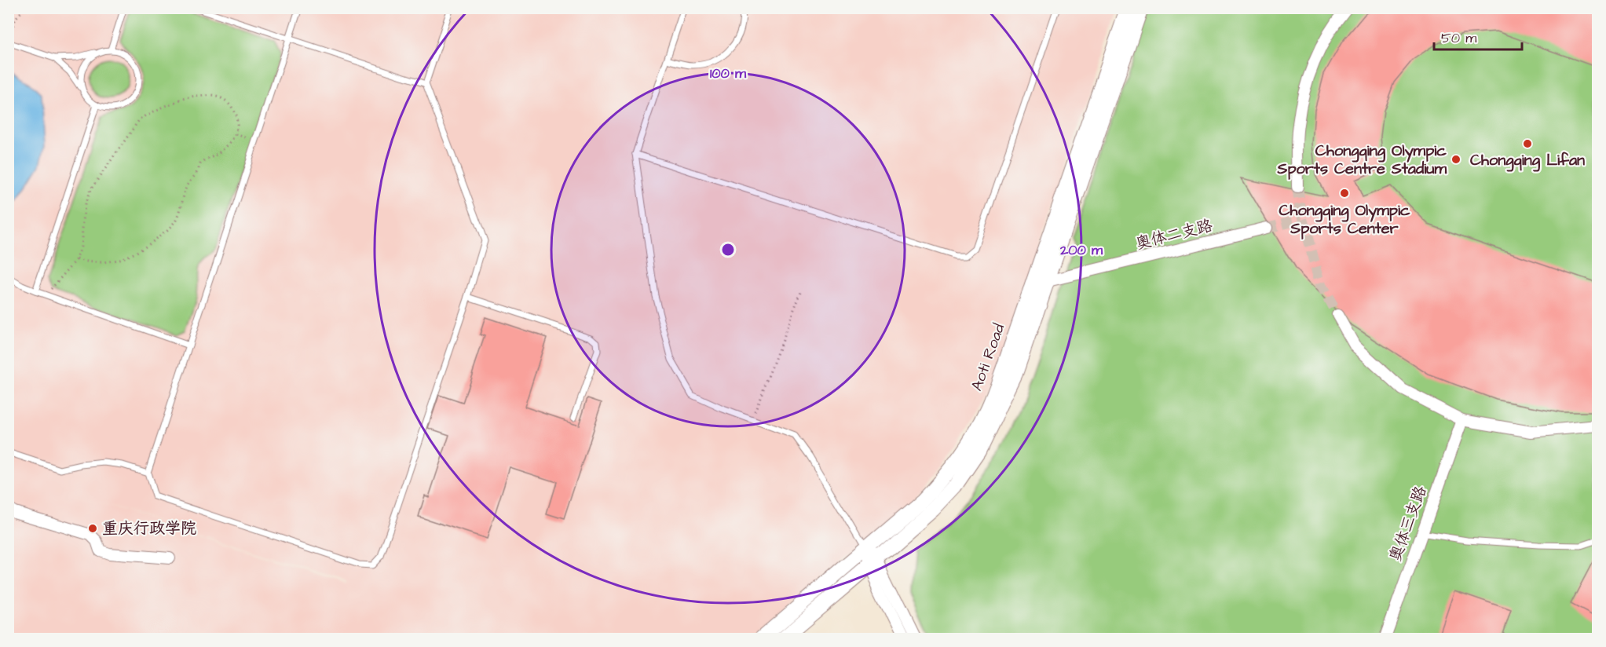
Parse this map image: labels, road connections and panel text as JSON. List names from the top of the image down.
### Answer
{
  "streets": {
    "main road": ["Aoti Road"],
    "street": ["奥体二支路", "奥体三支路"]
  },
  "crossings": [
    ["奥体二支路", "Aoti Road"]
  ],
  "places": [
    "Chongqing Lifan",
    "Chongqing Olympic Sports Centre Stadium",
    "Chongqing Olympic Sports Center",
    "重庆行政学院"
  ],
  "scale_bar": "50 m",
  "rings": ["100 m", "200 m"]
}
